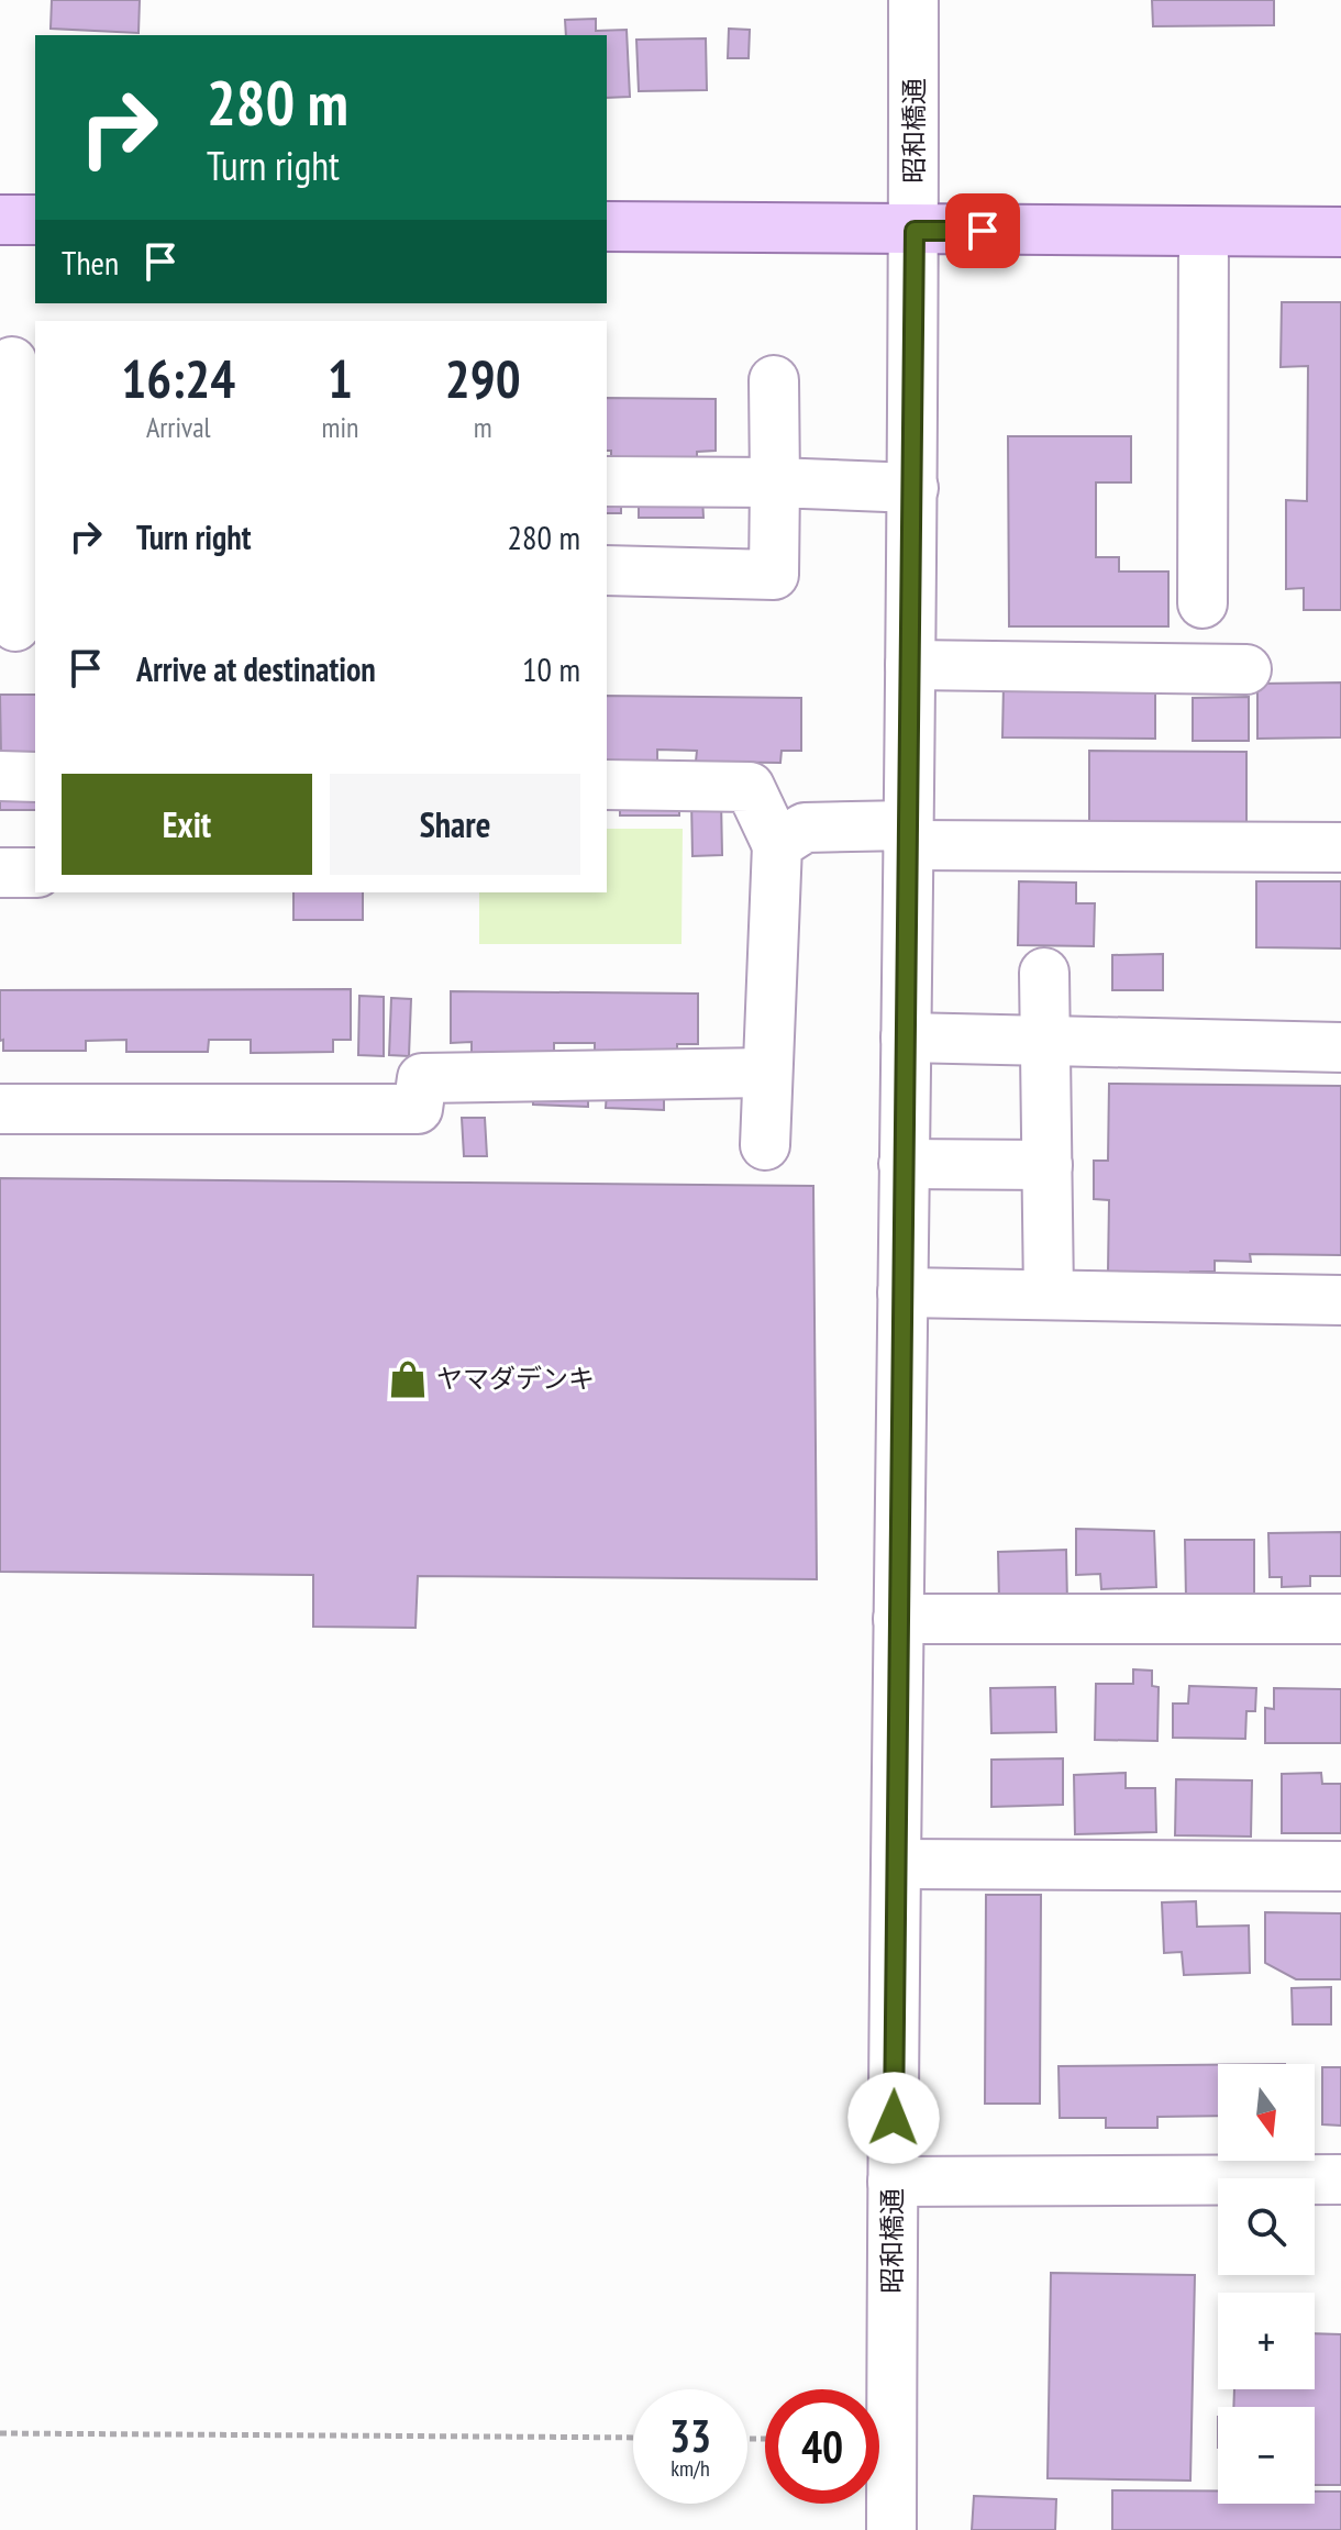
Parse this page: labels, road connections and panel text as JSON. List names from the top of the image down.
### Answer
{
  "streets": {
    "street": ["昭和橋通"]
  },
  "places": {
    "shop": ["ヤマダデンキ"]
  },
  "north": "bottom",
  "page": {
    "turn": ["280 m", "Turn right"],
    "then": "Then",
    "eta": [
      "16:24",
      "Arrival",
      "1",
      "min",
      "290",
      "m"
    ],
    "list": [
      {
        "name": "Turn right",
        "value": "280 m"
      },
      {
        "name": "Arrive at destination",
        "value": "10 m"
      }
    ],
    "buttons": ["Exit", "Share"],
    "map_buttons": ["+", "−"],
    "speed": "33 km/h",
    "limit": "40"
  }
}
